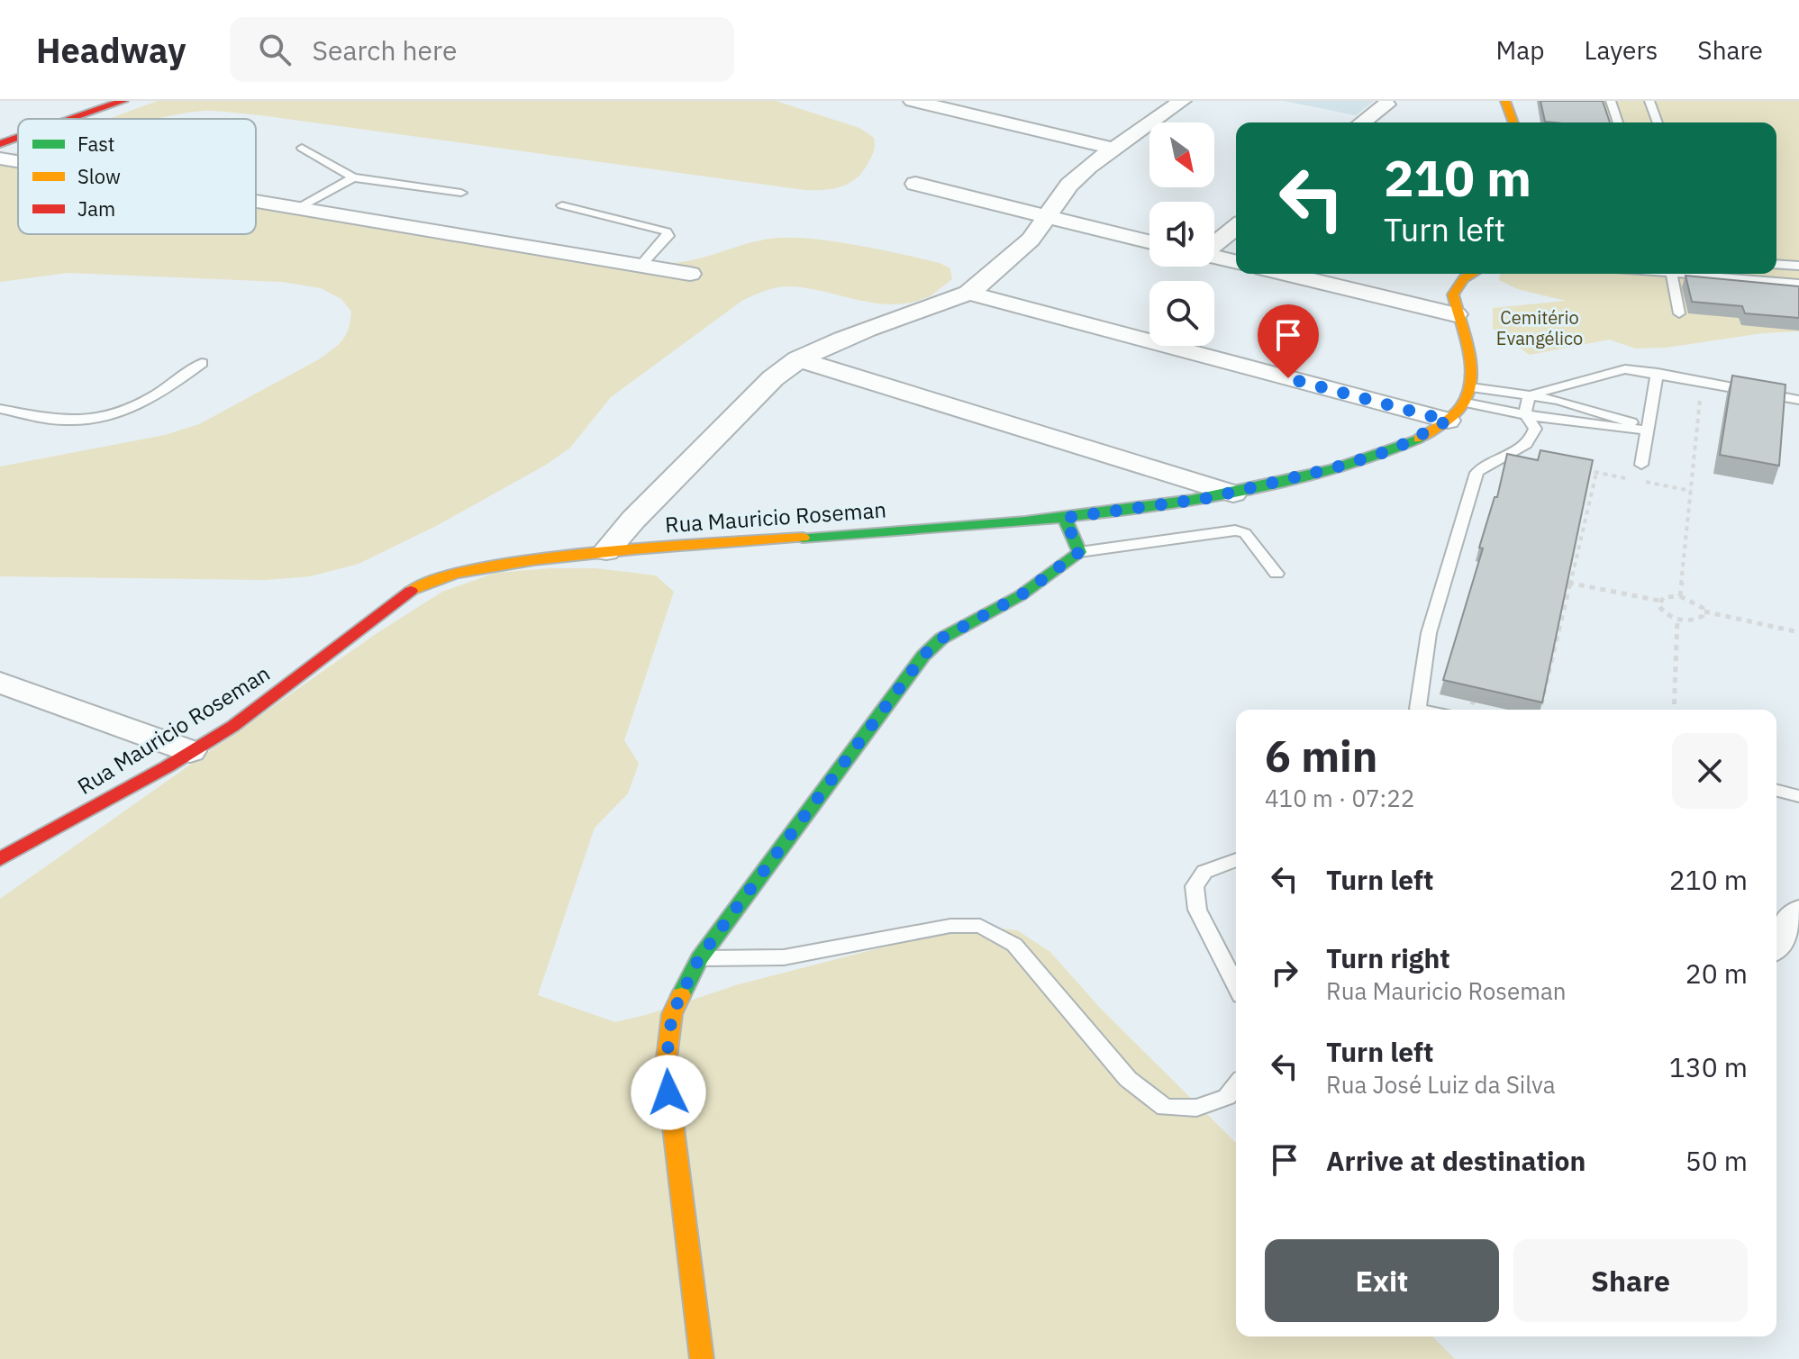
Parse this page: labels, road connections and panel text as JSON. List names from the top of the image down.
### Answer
{
  "streets": {
    "main road": ["Rua Mauricio Roseman"]
  },
  "parks": ["Cemitério Evangélico"],
  "legend": ["Fast", "Slow", "Jam"],
  "north": "bottom right",
  "page": {
    "header": "Headway",
    "search": "Search here",
    "nav": ["Map", "Layers", "Share"],
    "turn": ["210 m", "Turn left"],
    "heading": ["6 min", "410 m · 07:22"],
    "list": [
      {
        "name": "Turn left",
        "value": "210 m"
      },
      {
        "name": "Turn right",
        "note": "Rua Mauricio Roseman",
        "value": "20 m"
      },
      {
        "name": "Turn left",
        "note": "Rua José Luiz da Silva",
        "value": "130 m"
      },
      {
        "name": "Arrive at destination",
        "value": "50 m"
      }
    ],
    "buttons": ["Exit", "Share"]
  }
}
